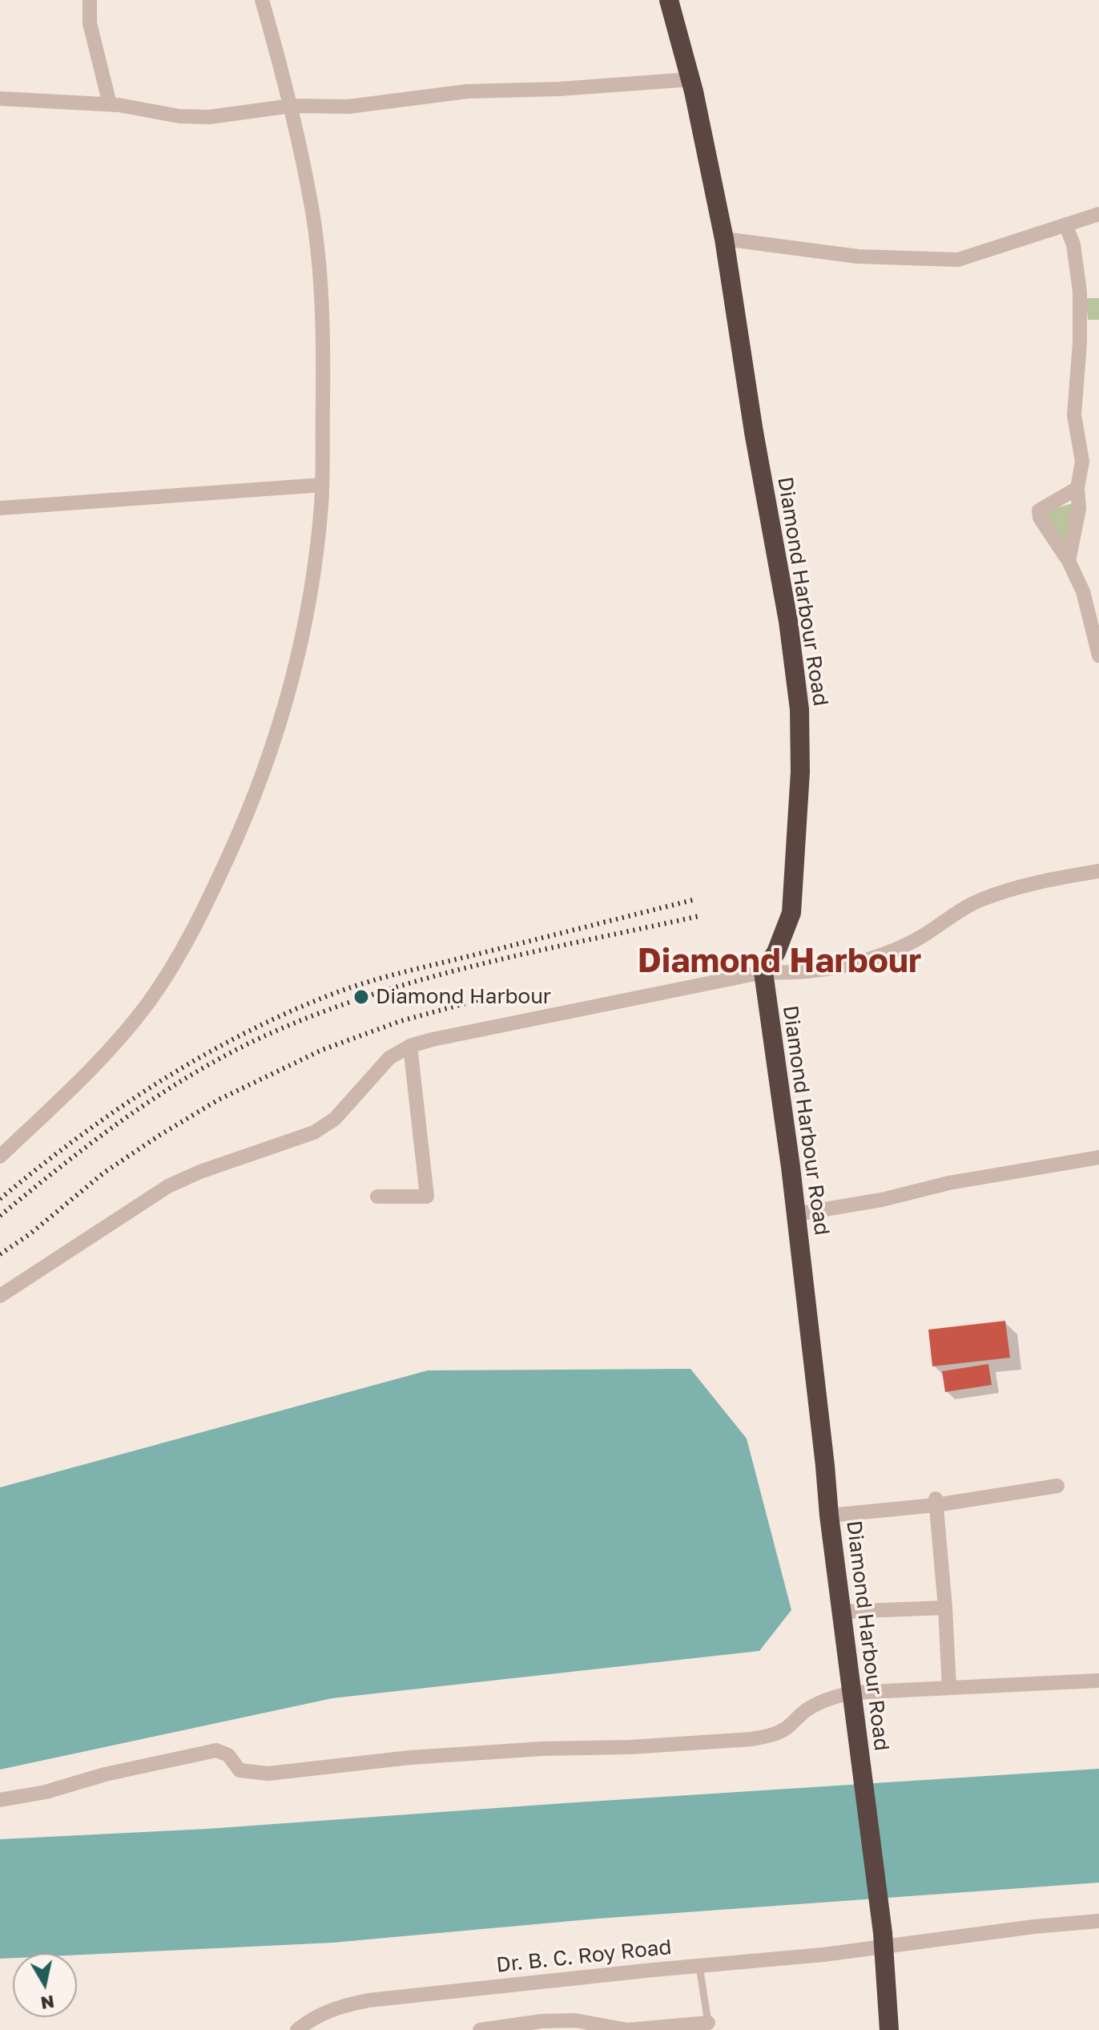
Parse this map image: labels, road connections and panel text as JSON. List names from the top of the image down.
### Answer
{
  "streets": {
    "highway": ["Diamond Harbour Road"],
    "street": ["Dr. B. C. Roy Road"]
  },
  "crossings": [
    ["Diamond Harbour Road", "Dr. B. C. Roy Road"]
  ],
  "districts": ["Diamond Harbour"],
  "places": ["Diamond Harbour"],
  "north": "bottom"
}
